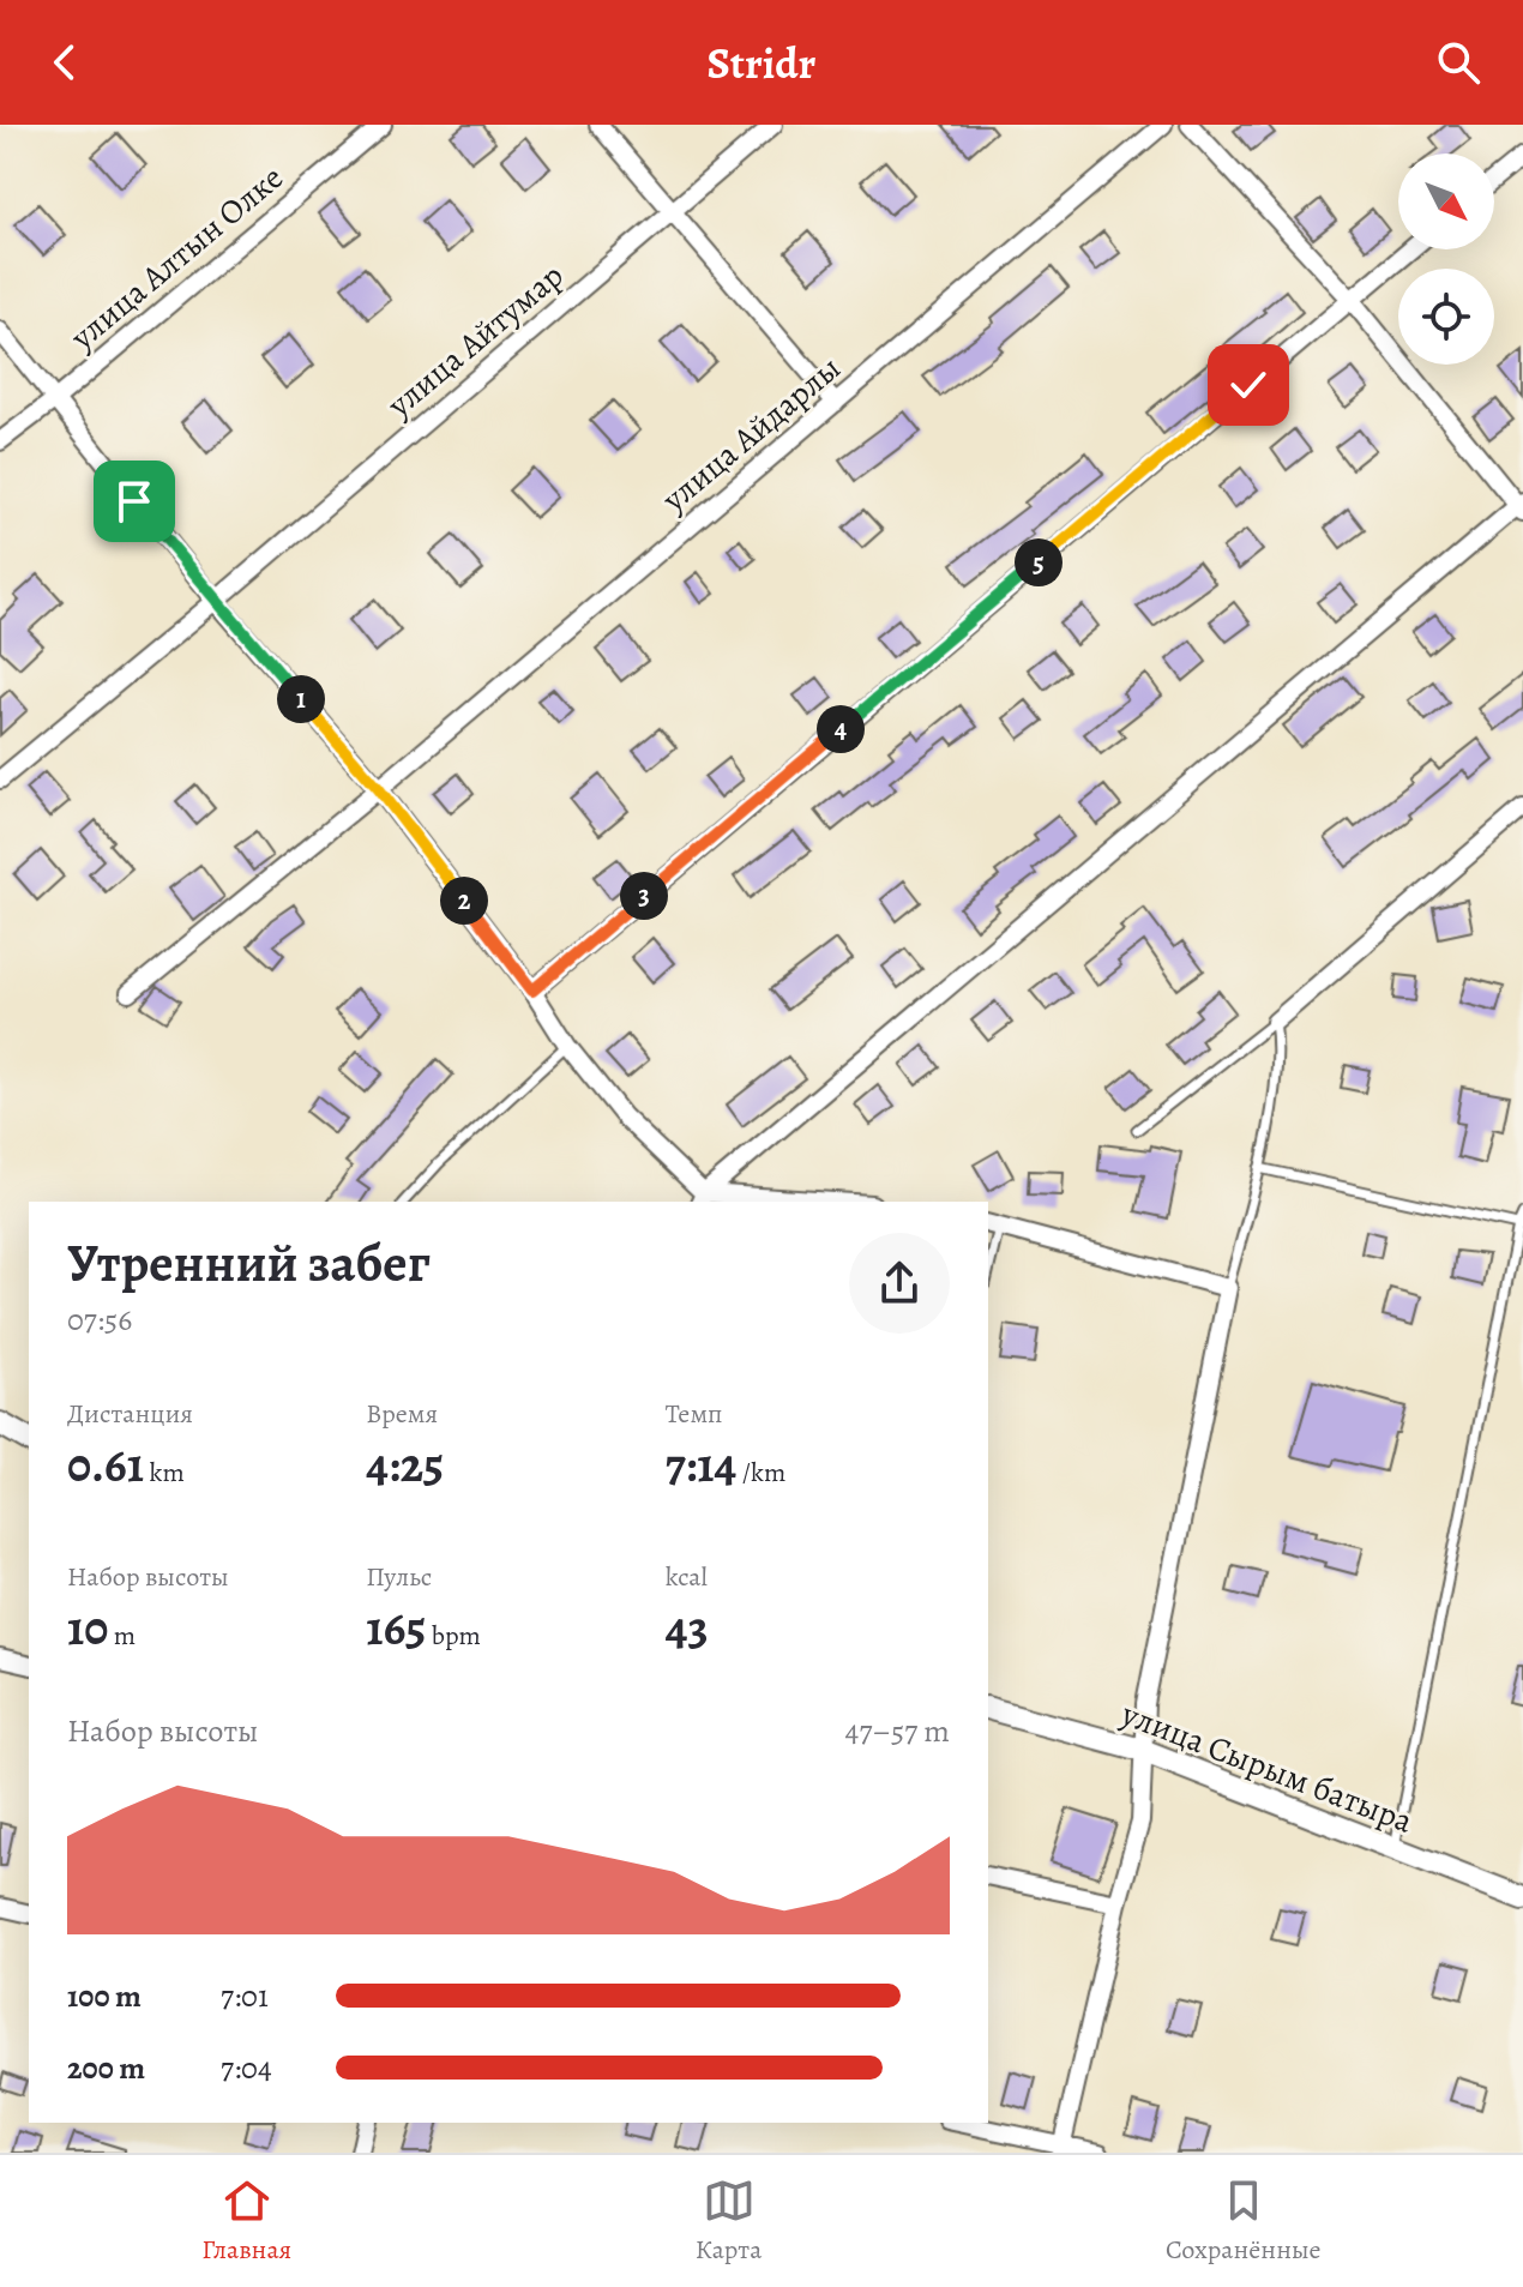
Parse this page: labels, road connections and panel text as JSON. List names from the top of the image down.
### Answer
{
  "streets": {
    "street": [
      "улица Алтын Олке",
      "улица Айтумар",
      "улица Айдарлы",
      "улица Сырым батыра"
    ]
  },
  "north": "bottom right",
  "page": {
    "header": "Stridr",
    "pins": [
      "5",
      "1",
      "4",
      "3",
      "2"
    ],
    "heading": ["Утренний забег", "07:56"],
    "stats": [
      ["Дистанция", "0.61 km"],
      ["Время", "4:25"],
      ["Темп", "7:14 /km"],
      ["Набор высоты", "10 m"],
      ["Пульс", "165 bpm"],
      ["kcal", "43"]
    ],
    "chart": ["Набор высоты", "47–57 m"],
    "list": [
      {
        "name": "100 m",
        "note": "7:01"
      },
      {
        "name": "200 m",
        "note": "7:04"
      }
    ],
    "tabs": ["Главная", "Карта", "Сохранённые"]
  }
}
